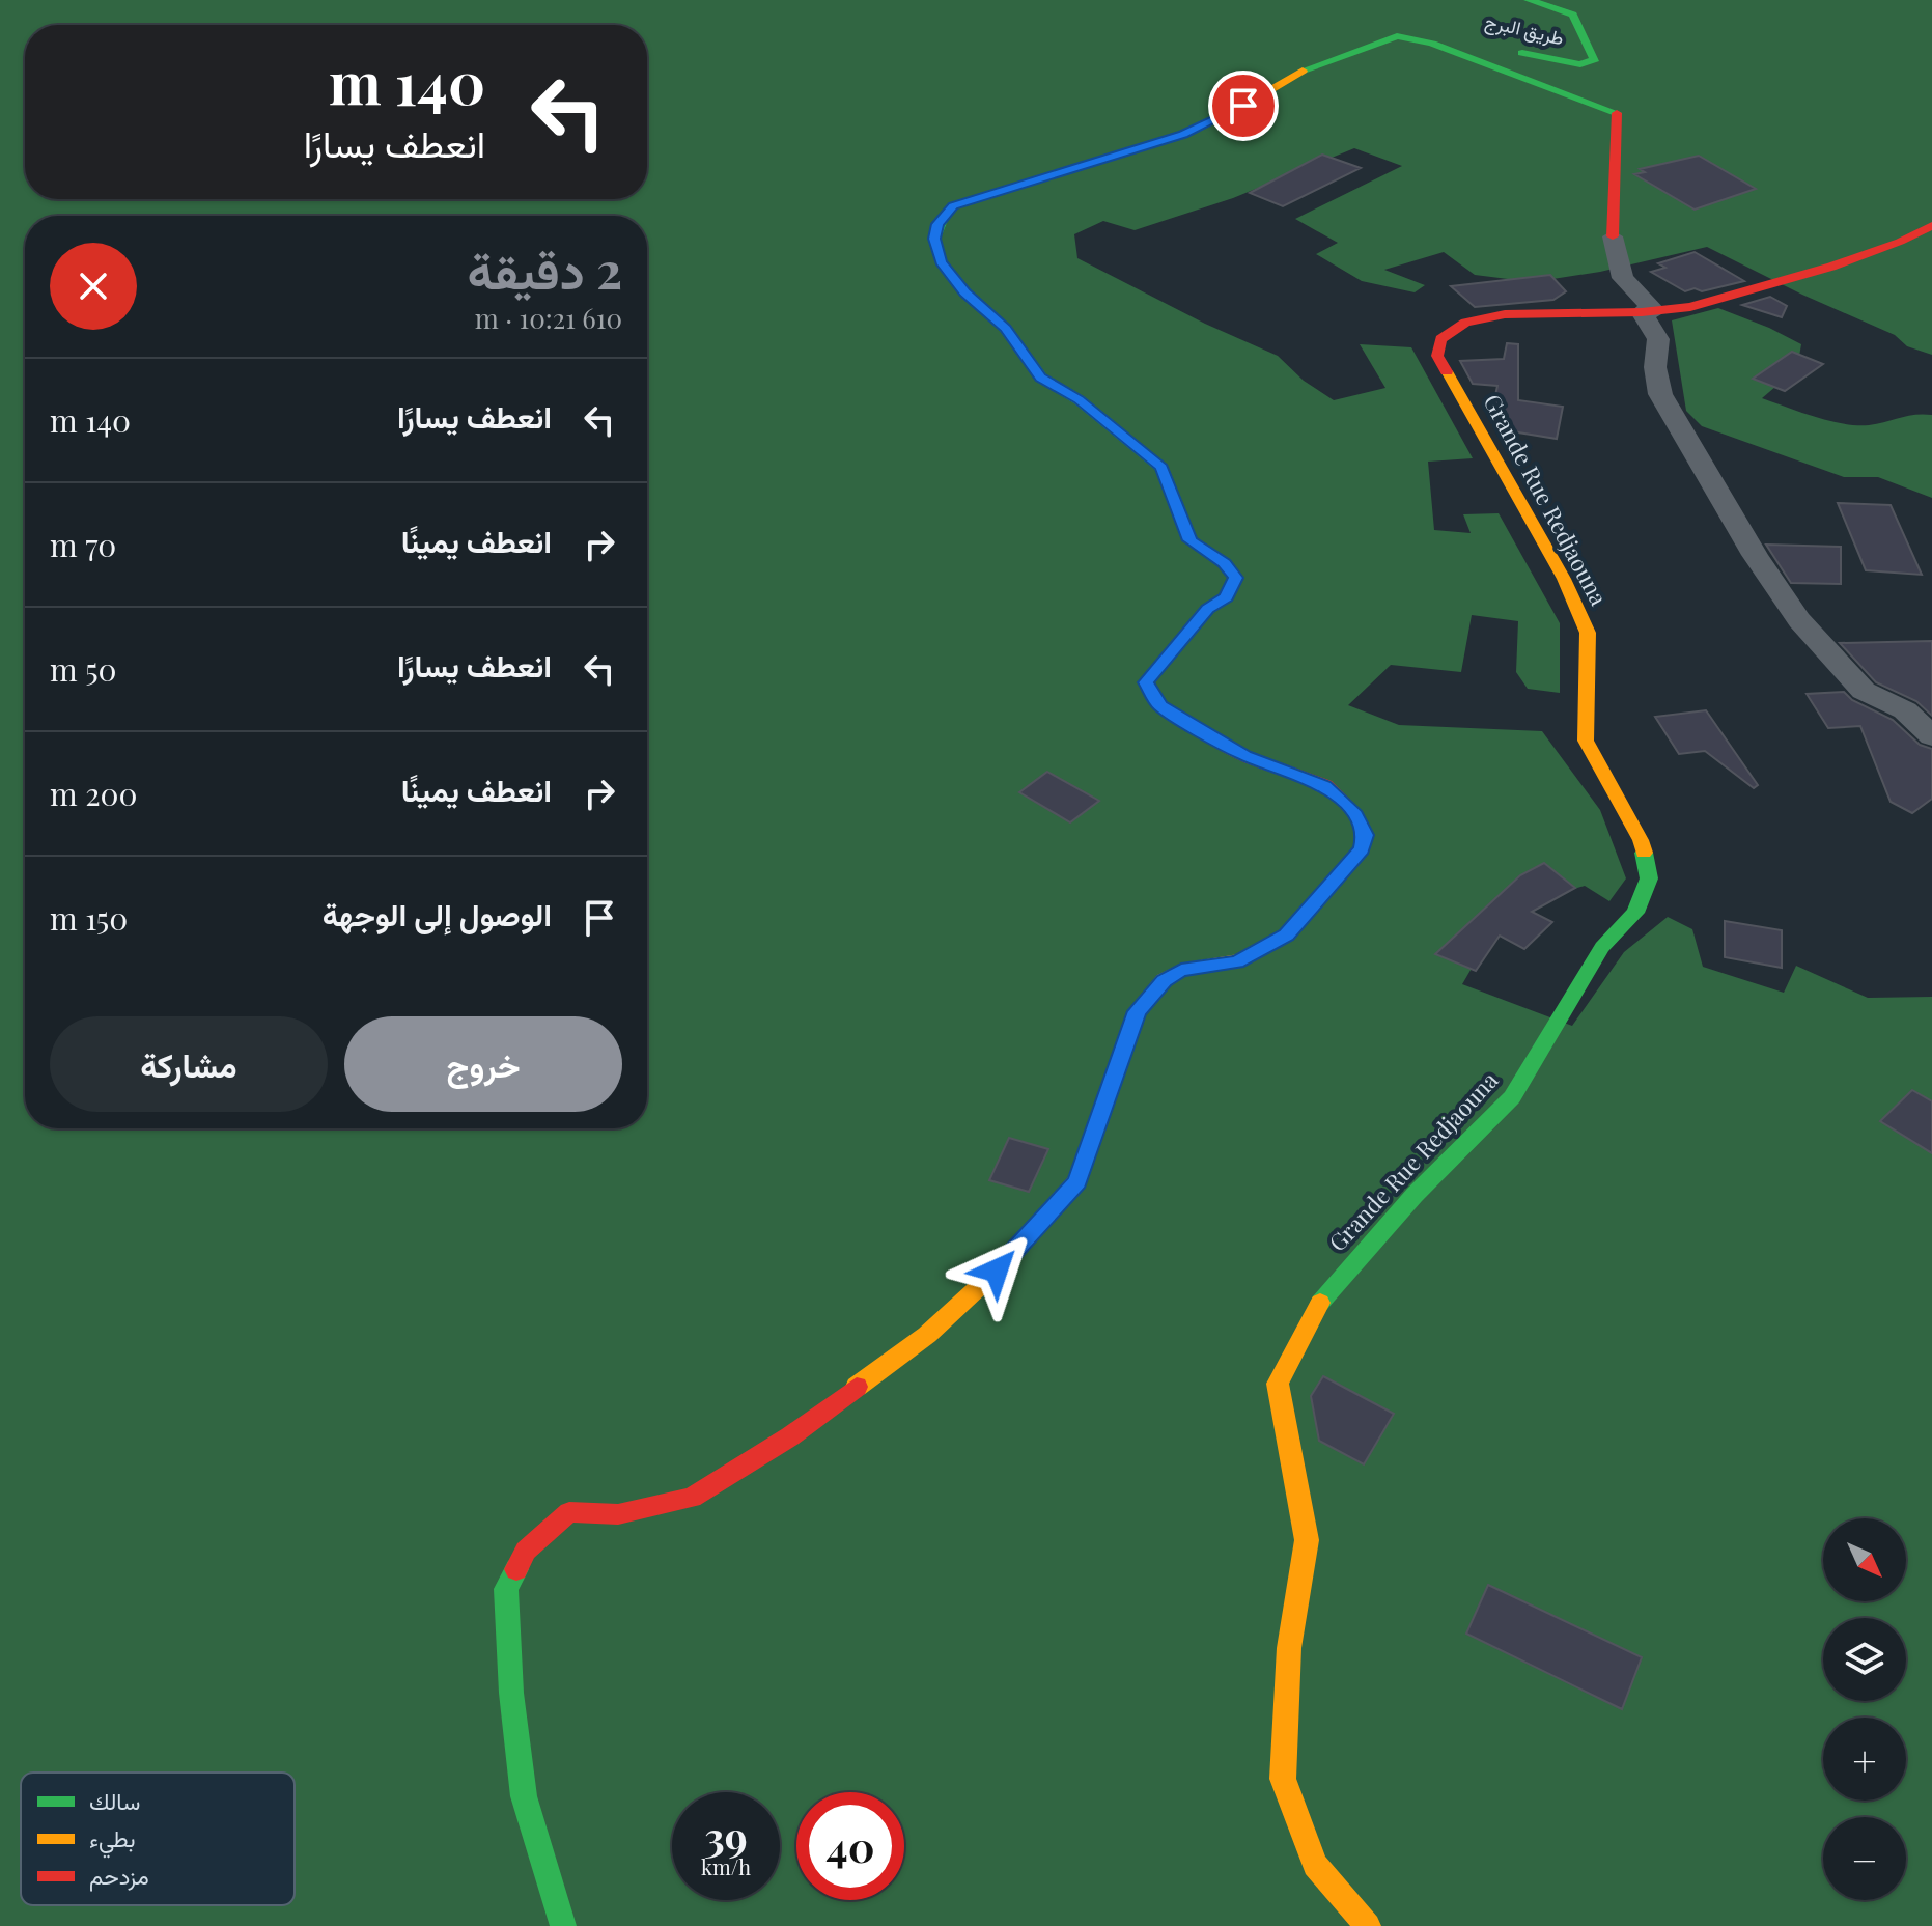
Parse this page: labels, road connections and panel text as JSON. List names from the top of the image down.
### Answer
{
  "streets": {
    "street": ["طريق البرج", "Grande Rue Redjaouna"]
  },
  "legend": ["سالك", "بطيء", "مزدحم"],
  "north": "bottom right",
  "page": {
    "turn": ["140 m", "انعطف يسارًا"],
    "heading": ["2 دقيقة", "610 m · 10:21"],
    "list": [
      {
        "name": "انعطف يسارًا",
        "value": "140 m"
      },
      {
        "name": "انعطف يمينًا",
        "value": "70 m"
      },
      {
        "name": "انعطف يسارًا",
        "value": "50 m"
      },
      {
        "name": "انعطف يمينًا",
        "value": "200 m"
      },
      {
        "name": "الوصول إلى الوجهة",
        "value": "150 m"
      }
    ],
    "buttons": ["خروج", "مشاركة"],
    "map_buttons": ["+", "−"],
    "speed": "39 km/h",
    "limit": "40"
  }
}
